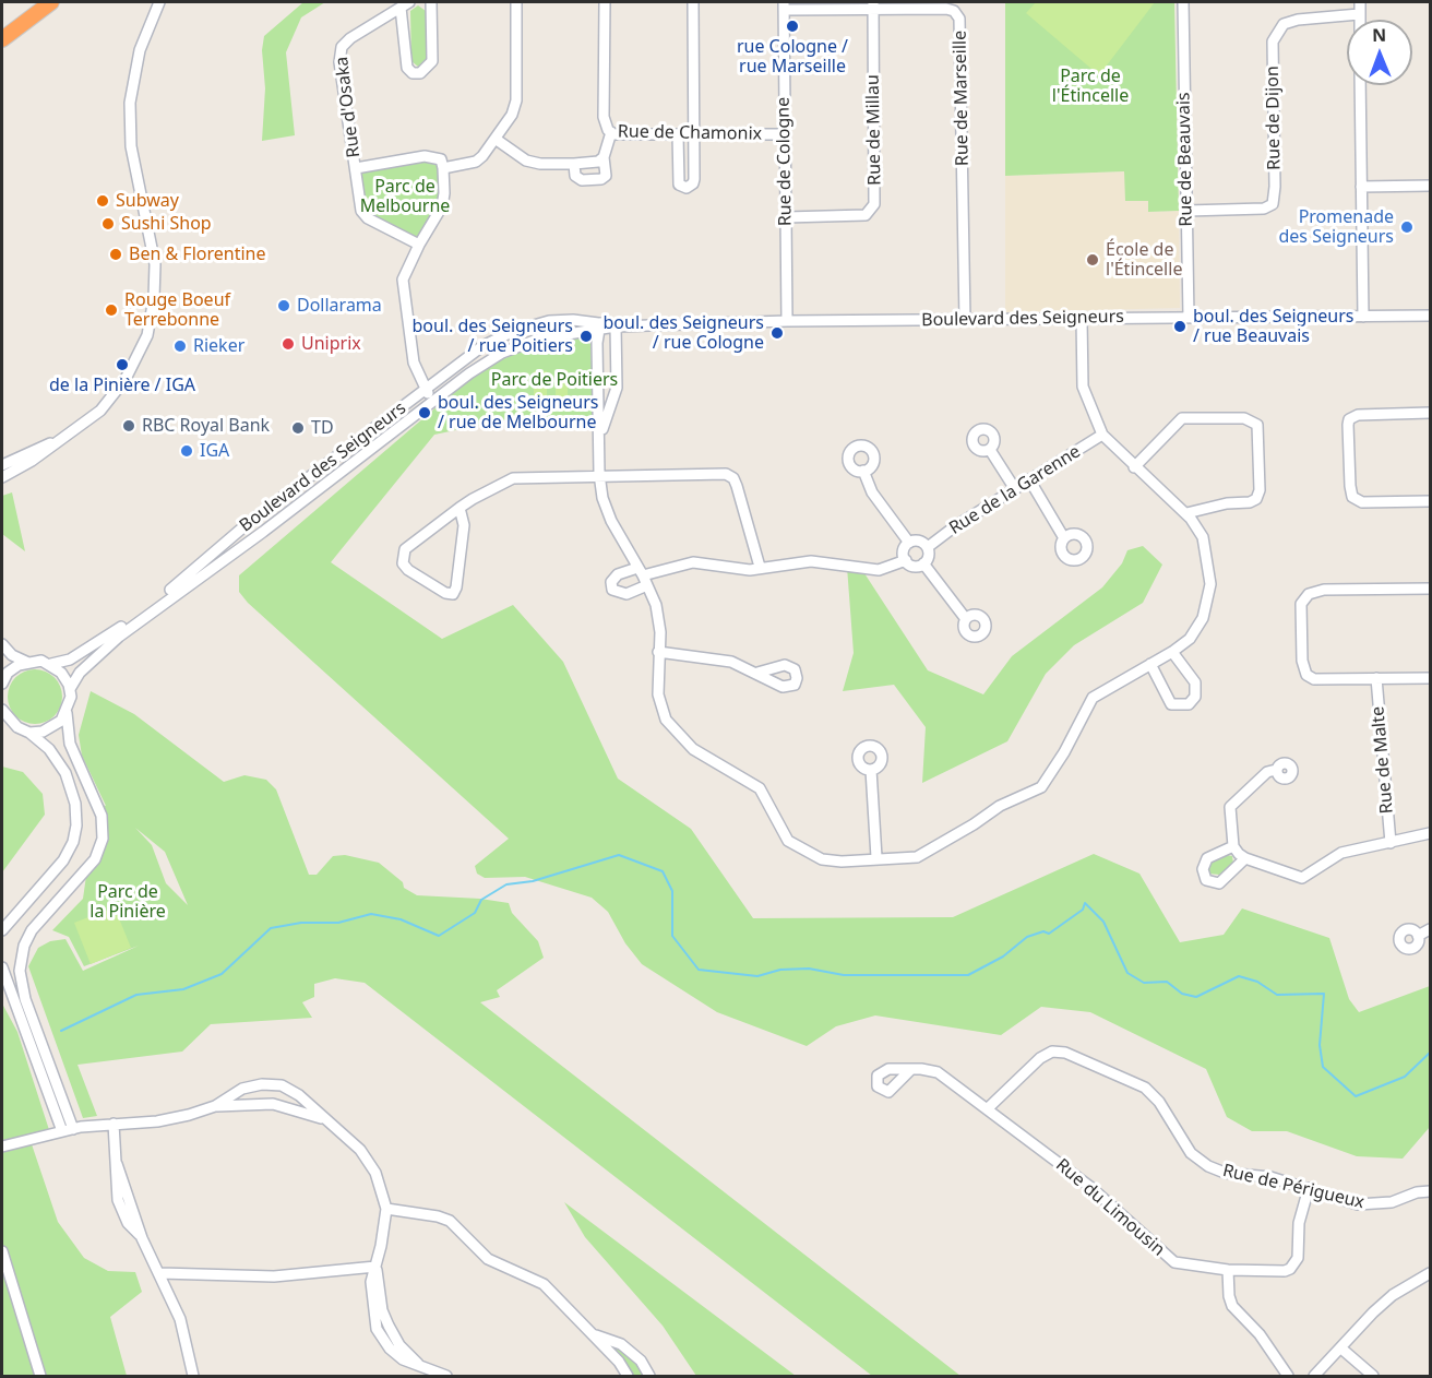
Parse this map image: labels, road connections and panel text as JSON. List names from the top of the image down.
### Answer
{
  "streets": {
    "street": [
      "Rue de Marseille",
      "Rue d'Osaka",
      "Rue de Dijon",
      "Rue de Millau",
      "Rue de Chamonix",
      "Rue de Beauvais",
      "Rue de Cologne",
      "Boulevard des Seigneurs",
      "Rue de la Garenne",
      "Rue de Malte",
      "Rue de Périgueux",
      "Rue du Limousin"
    ]
  },
  "crossings": [
    ["Rue de Marseille", "Rue de Millau"],
    ["Rue de Marseille", "Rue de Cologne"],
    ["Rue de Marseille", "Boulevard des Seigneurs"],
    ["Rue de Dijon", "Rue de Beauvais"],
    ["Rue de Millau", "Rue de Cologne"],
    ["Rue de Chamonix", "Rue de Cologne"],
    ["Rue de Beauvais", "Boulevard des Seigneurs"],
    ["Rue de Cologne", "Boulevard des Seigneurs"],
    ["Rue de Périgueux", "Rue du Limousin"]
  ],
  "parks": [
    "Parc de l'Étincelle",
    "Parc de Melbourne",
    "Parc de Poitiers",
    "Parc de la Pinière"
  ],
  "places": [
    "rue Cologne / rue Marseille",
    "Subway",
    "Sushi Shop",
    "Promenade des Seigneurs",
    "Ben & Florentine",
    "École de l'Étincelle",
    "Dollarama",
    "Rouge Boeuf Terrebonne",
    "boul. des Seigneurs / rue Beauvais",
    "boul. des Seigneurs / rue Cologne",
    "boul. des Seigneurs / rue Poitiers",
    "Uniprix",
    "Rieker",
    "de la Pinière / IGA",
    "boul. des Seigneurs / rue de Melbourne",
    "RBC Royal Bank",
    "TD",
    "IGA"
  ],
  "north": "top"
}
